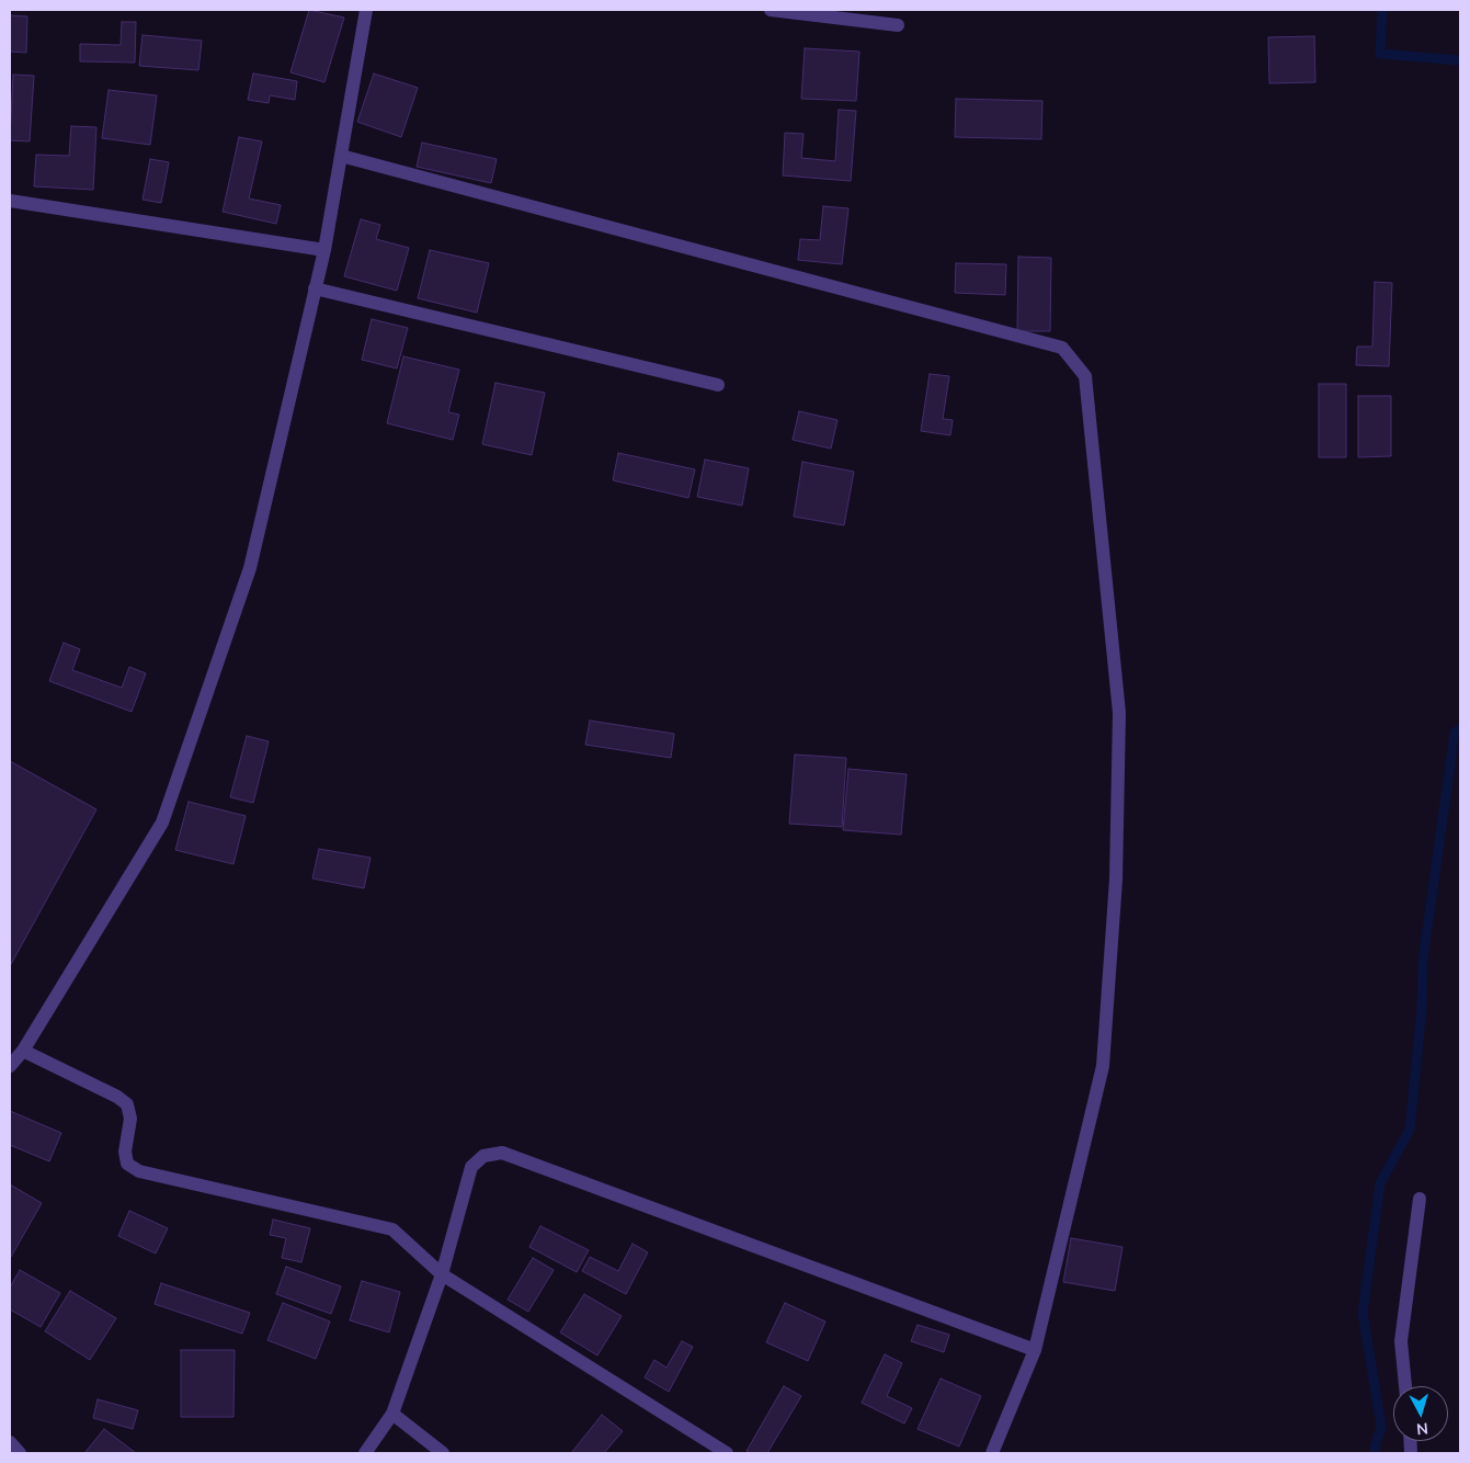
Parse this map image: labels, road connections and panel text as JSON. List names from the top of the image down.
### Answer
{
  "north": "bottom"
}
